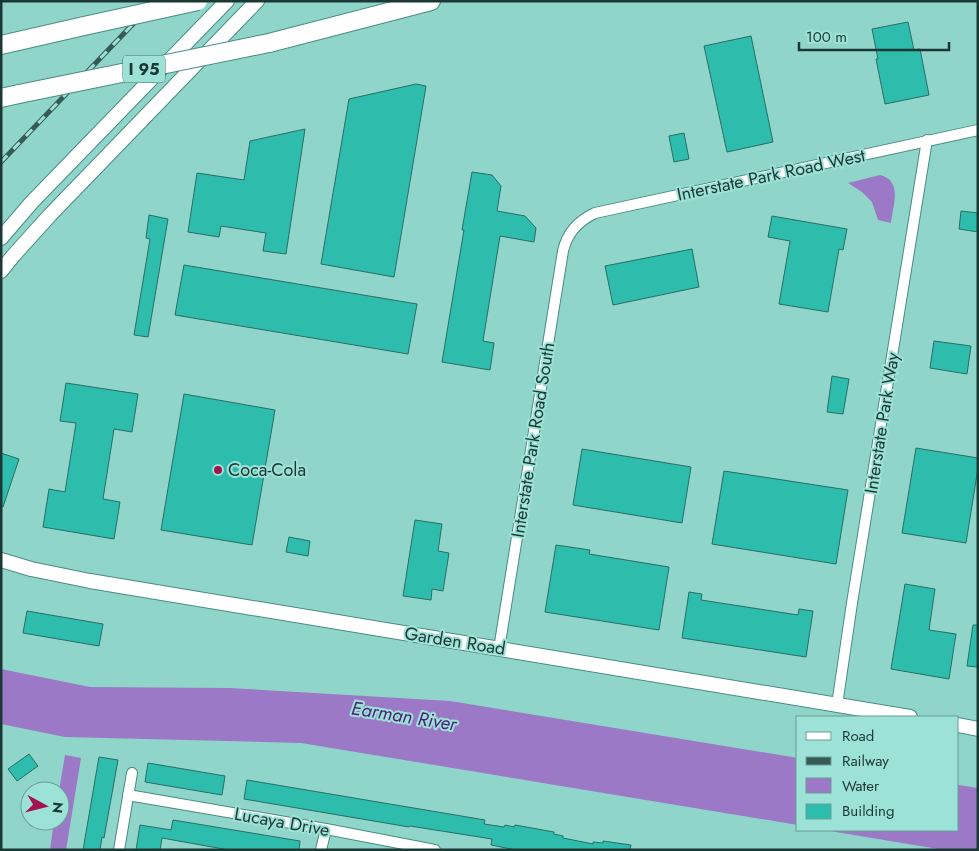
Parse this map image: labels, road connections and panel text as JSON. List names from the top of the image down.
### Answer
{
  "streets": {
    "highway": ["I 95"],
    "street": [
      "Interstate Park Road West",
      "Interstate Park Way",
      "Interstate Park Road South",
      "Garden Road",
      "Lucaya Drive"
    ]
  },
  "crossings": [
    ["Interstate Park Road West", "Interstate Park Way"],
    ["Interstate Park Road West", "Interstate Park Road South"],
    ["Interstate Park Way", "Garden Road"],
    ["Interstate Park Road South", "Garden Road"]
  ],
  "water": ["Earman River"],
  "places": ["Coca-Cola"],
  "legend": [
    "Road",
    "Railway",
    "Water",
    "Building"
  ],
  "scale_bar": "100 m",
  "north": "right"
}
